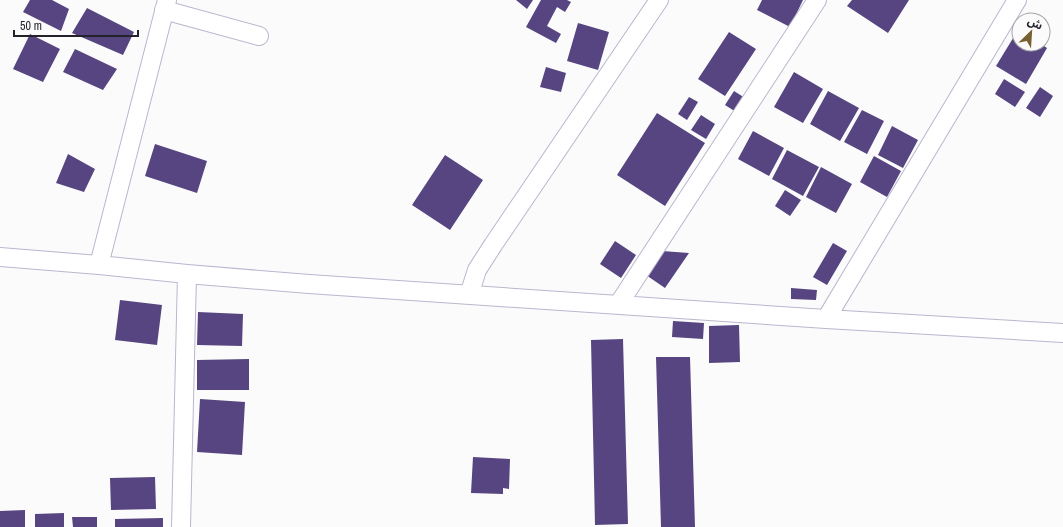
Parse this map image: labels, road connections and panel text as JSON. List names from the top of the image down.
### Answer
{
  "scale_bar": "50 m",
  "north": "top right"
}
